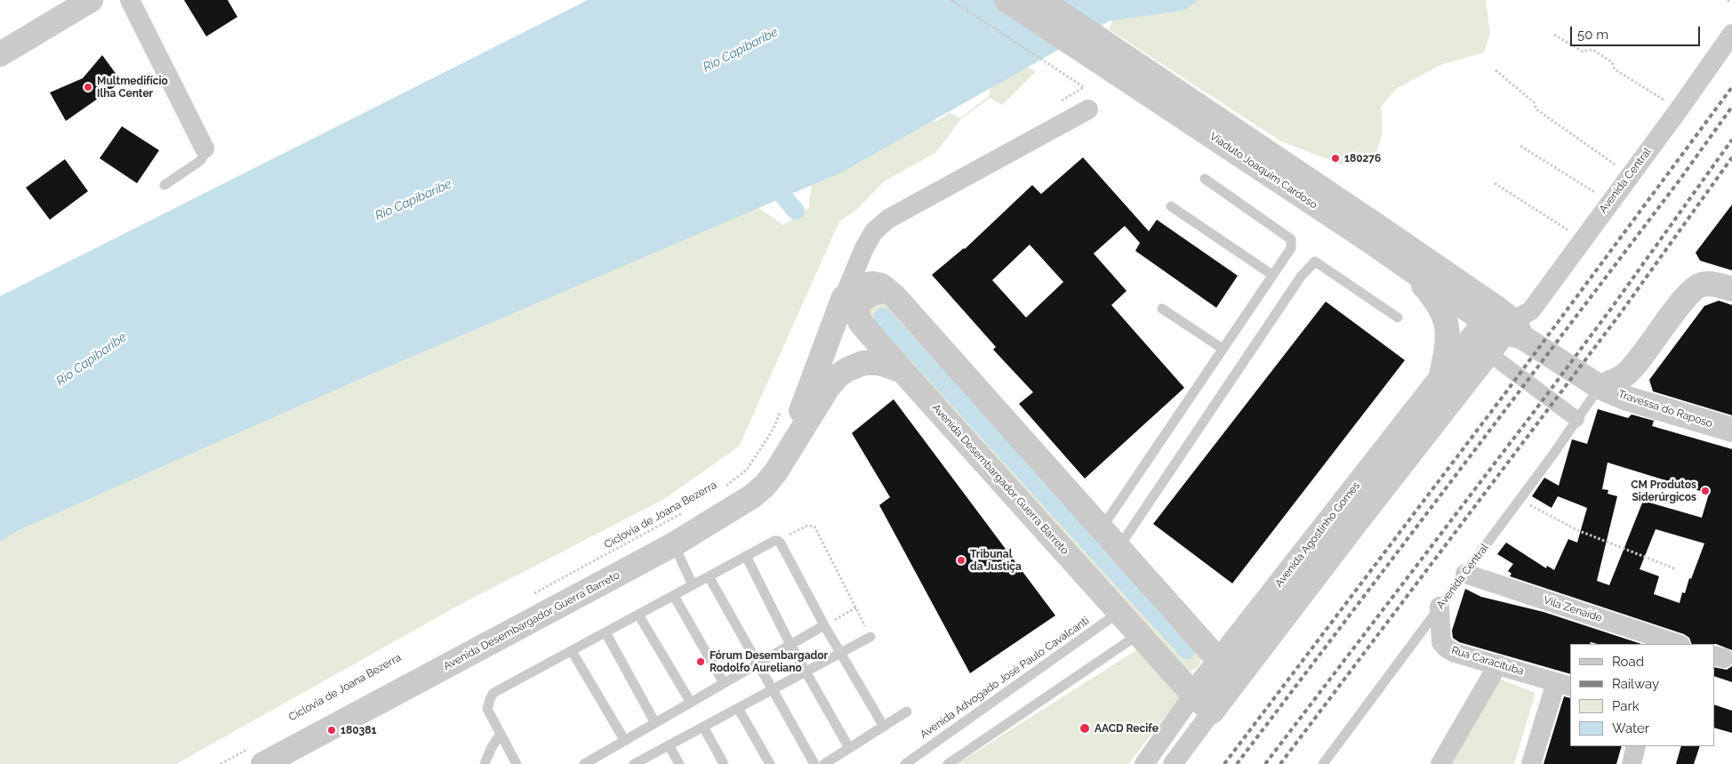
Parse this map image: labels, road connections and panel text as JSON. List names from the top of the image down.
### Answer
{
  "streets": {
    "street": [
      "Viaduto Joaquim Cardoso",
      "Avenida Central",
      "Travessa do Raposo",
      "Avenida Desembargador Guerra Barreto",
      "Avenida Agostinho Gomes",
      "Vila Zenaide",
      "Rua Caracituba"
    ],
    "lane": ["Avenida Advogado José Paulo Cavalcanti"],
    "path": ["Ciclovia de Joana Bezerra"]
  },
  "crossings": [
    ["Viaduto Joaquim Cardoso", "Avenida Central"],
    ["Viaduto Joaquim Cardoso", "Travessa do Raposo"],
    ["Viaduto Joaquim Cardoso", "Avenida Agostinho Gomes"],
    ["Avenida Central", "Travessa do Raposo"],
    ["Avenida Central", "Avenida Agostinho Gomes"],
    ["Avenida Central", "Vila Zenaide"],
    ["Avenida Central", "Rua Caracituba"],
    ["Avenida Desembargador Guerra Barreto", "Avenida Agostinho Gomes"],
    ["Avenida Desembargador Guerra Barreto", "Avenida Advogado José Paulo Cavalcanti"]
  ],
  "water": ["Rio Capibaribe"],
  "places": [
    "Multmedifício Ilha Center",
    "180276",
    "CM Produtos Siderúrgicos",
    "Tribunal da Justiça",
    "Fórum Desembargador Rodolfo Aureliano",
    "AACD Recife",
    "180381"
  ],
  "legend": [
    "Road",
    "Railway",
    "Park",
    "Water"
  ],
  "scale_bar": "50 m"
}
